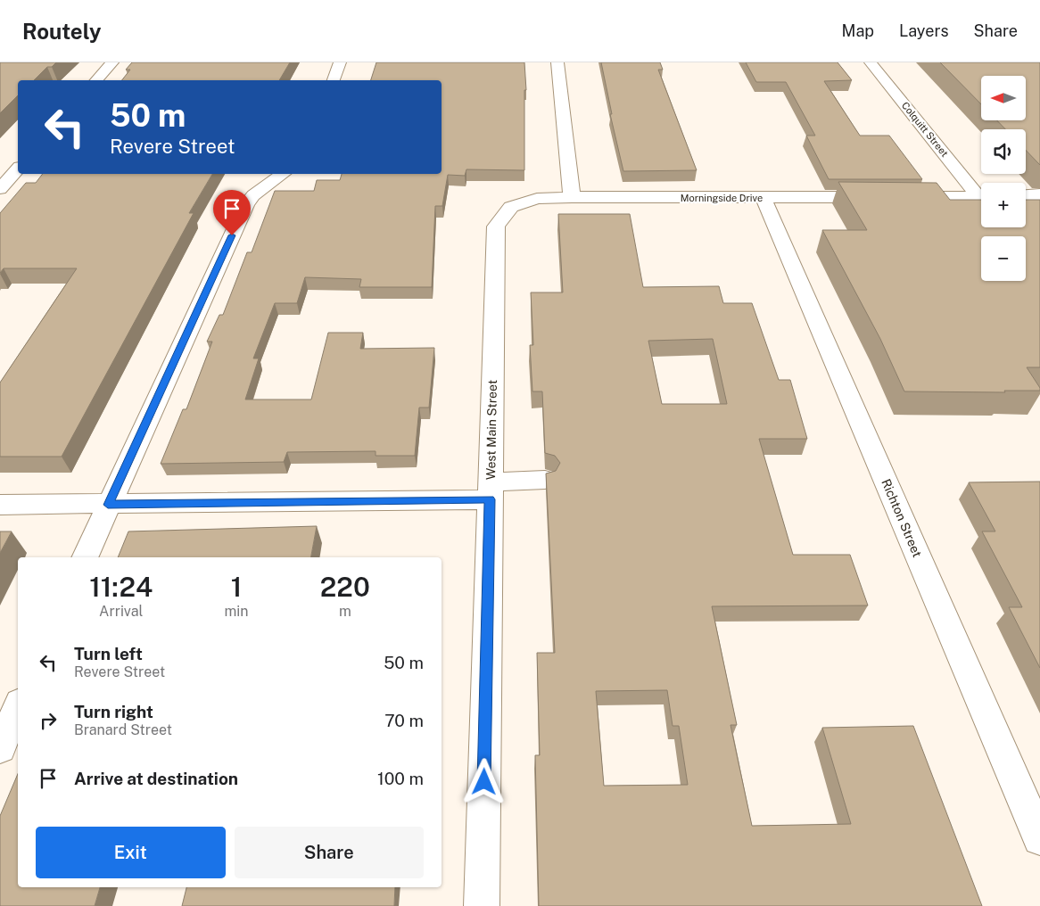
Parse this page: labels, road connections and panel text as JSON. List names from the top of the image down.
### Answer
{
  "streets": {
    "street": [
      "Colquitt Street",
      "Morningside Drive",
      "West Main Street",
      "Richton Street"
    ]
  },
  "crossings": [
    ["Morningside Drive", "West Main Street"],
    ["Morningside Drive", "Richton Street"]
  ],
  "north": "left",
  "page": {
    "header": "Routely",
    "nav": ["Map", "Layers", "Share"],
    "map_buttons": ["+", "−"],
    "turn": ["50 m", "Revere Street"],
    "eta": [
      "11:24",
      "Arrival",
      "1",
      "min",
      "220",
      "m"
    ],
    "list": [
      {
        "name": "Turn left",
        "note": "Revere Street",
        "value": "50 m"
      },
      {
        "name": "Turn right",
        "note": "Branard Street",
        "value": "70 m"
      },
      {
        "name": "Arrive at destination",
        "value": "100 m"
      }
    ],
    "buttons": ["Exit", "Share"]
  }
}
